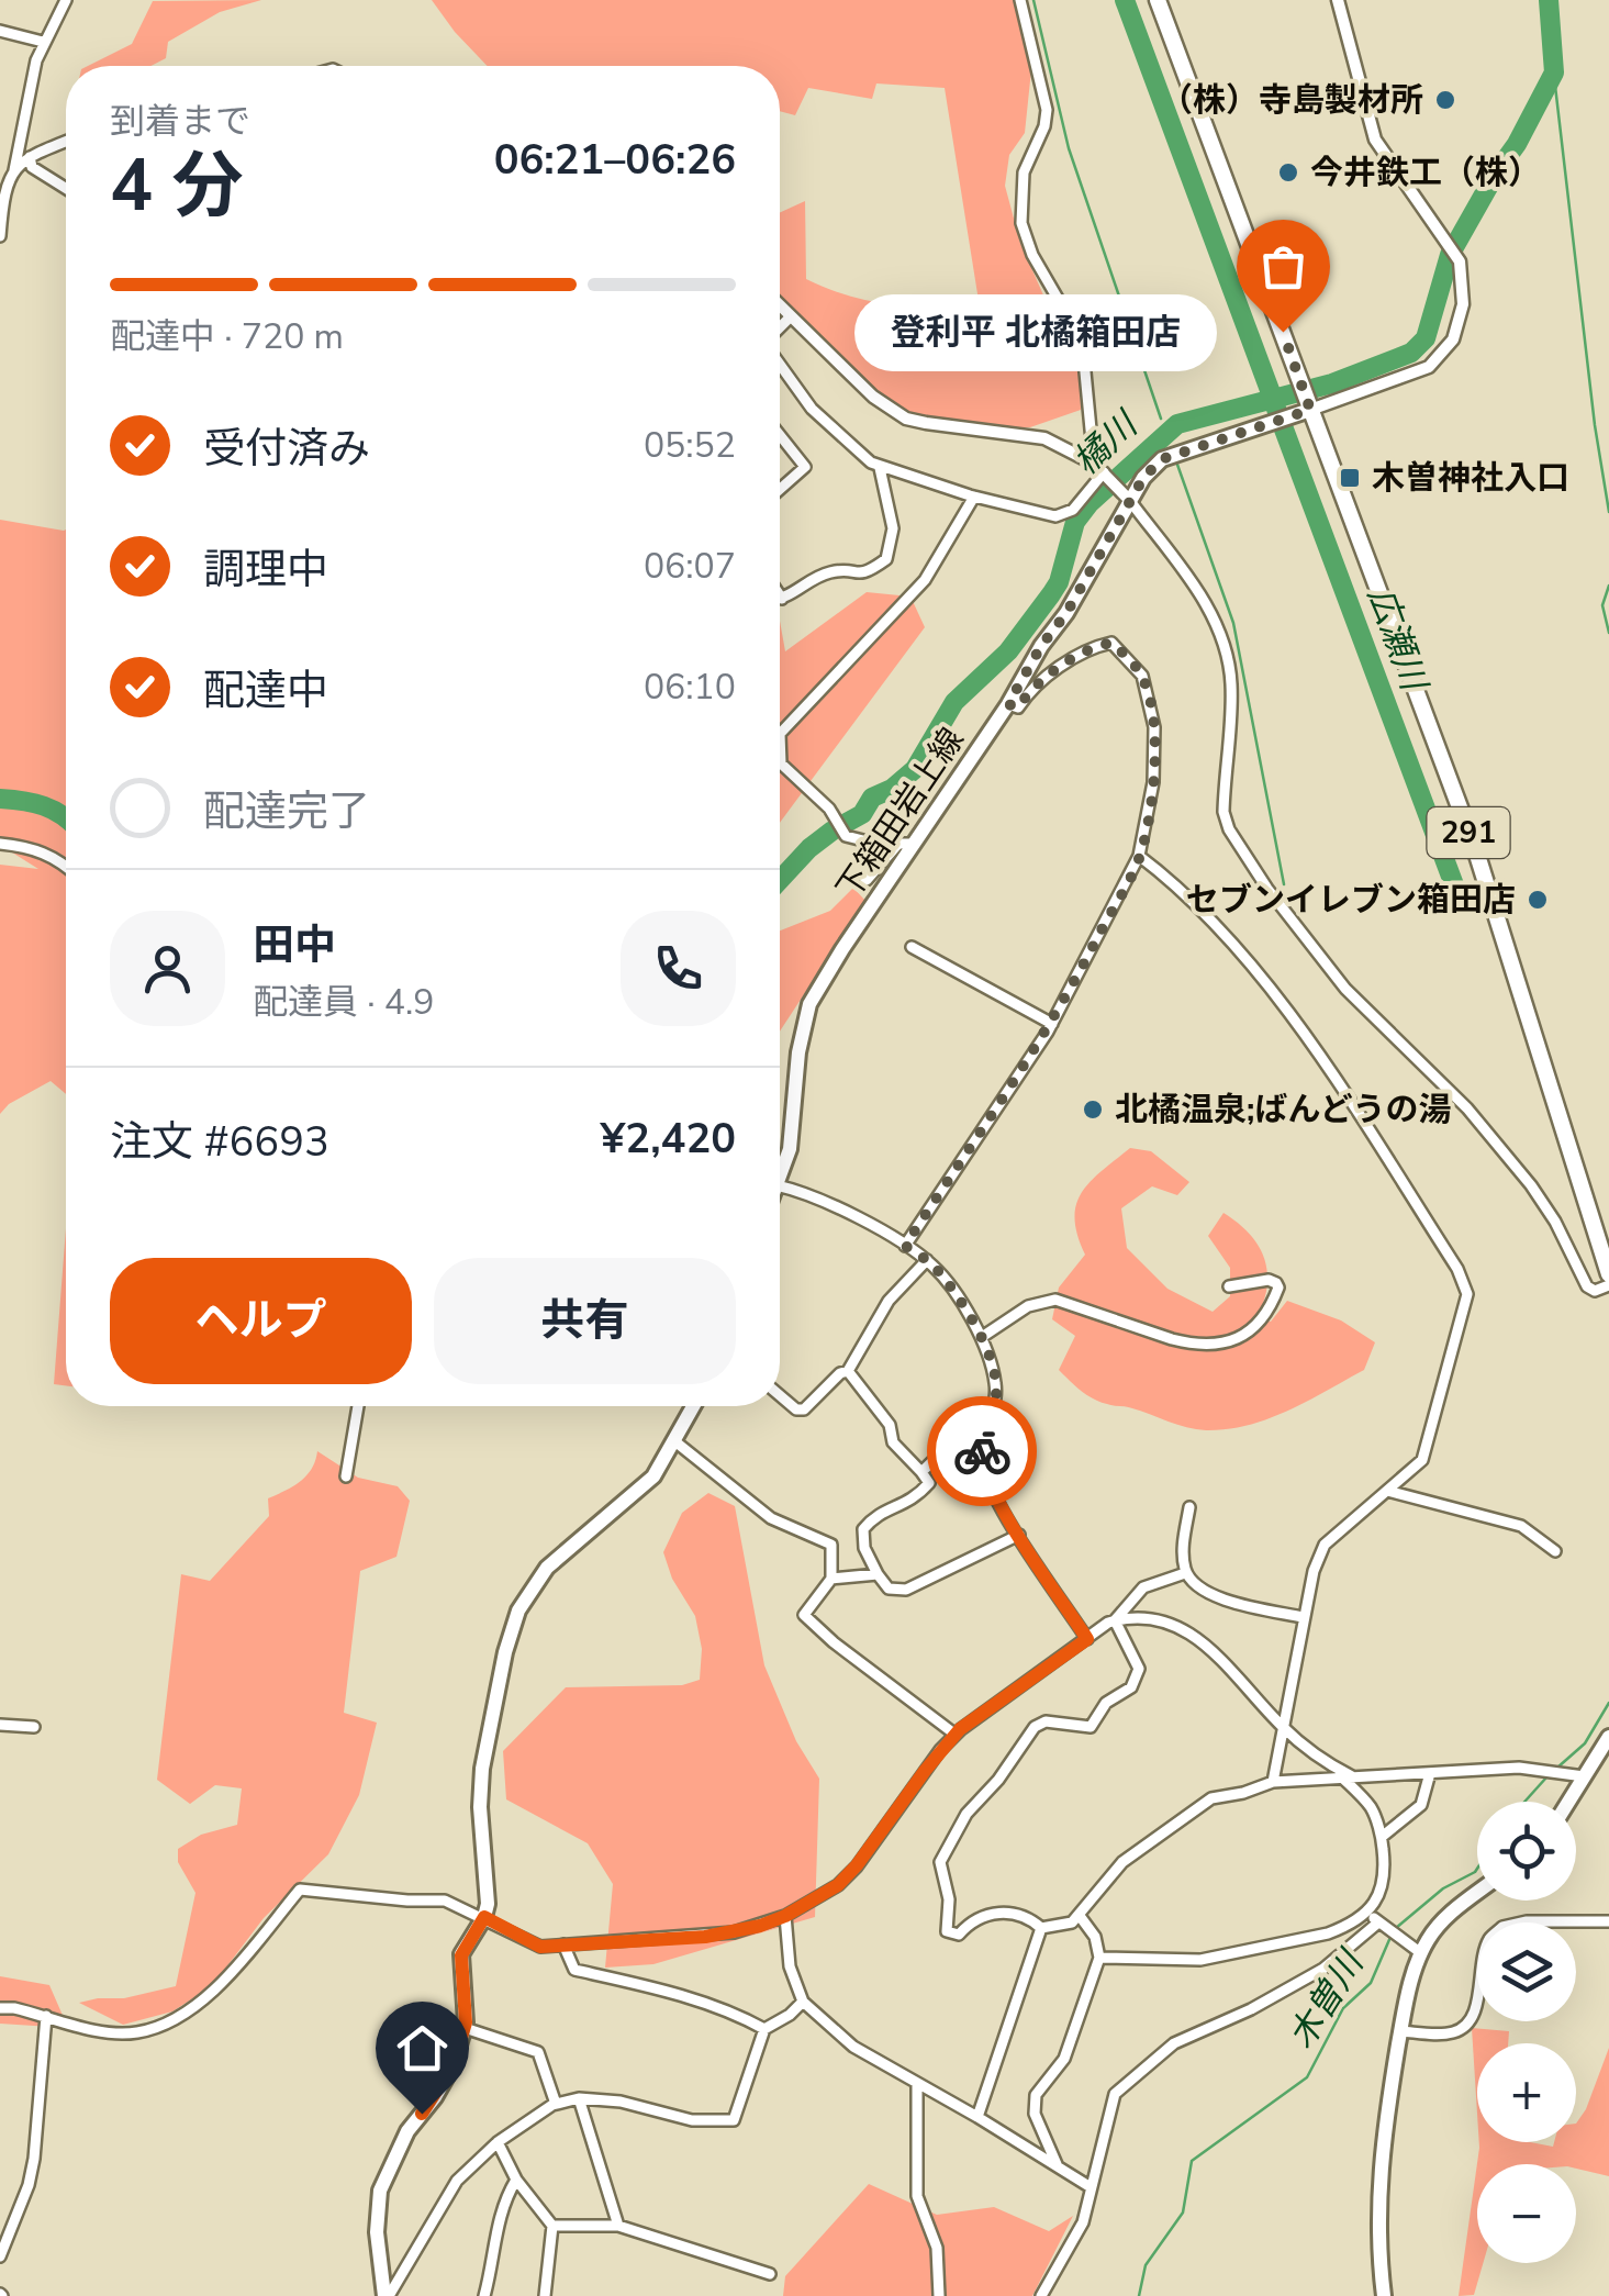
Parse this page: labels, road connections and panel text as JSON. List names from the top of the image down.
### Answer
{
  "streets": {
    "highway": ["291"],
    "main road": ["下箱田岩上線"]
  },
  "crossings": [
    ["下箱田岩上線", "291"]
  ],
  "water": ["橘川", "広瀬川", "木曽川"],
  "places": {
    "other": [
      "（株）寺島製材所",
      "今井鉄工（株）",
      "登利平 北橘箱田店",
      "セブンイレブン箱田店",
      "北橘温泉;ばんどうの湯"
    ],
    "transit": ["木曽神社入口"]
  },
  "page": {
    "heading": ["4 分", "到着まで", "06:21–06:26"],
    "panel": [
      "田中",
      "配達員 · 4.9",
      "注文 #6693",
      "¥2,420"
    ],
    "bar": "配達中 · 720 m",
    "bubble": "登利平 北橘箱田店",
    "list": [
      ["受付済み", "05:52"],
      ["調理中", "06:07"],
      ["配達中", "06:10"],
      "配達完了"
    ],
    "buttons": ["ヘルプ", "共有"],
    "map_buttons": ["+", "−"]
  }
}
